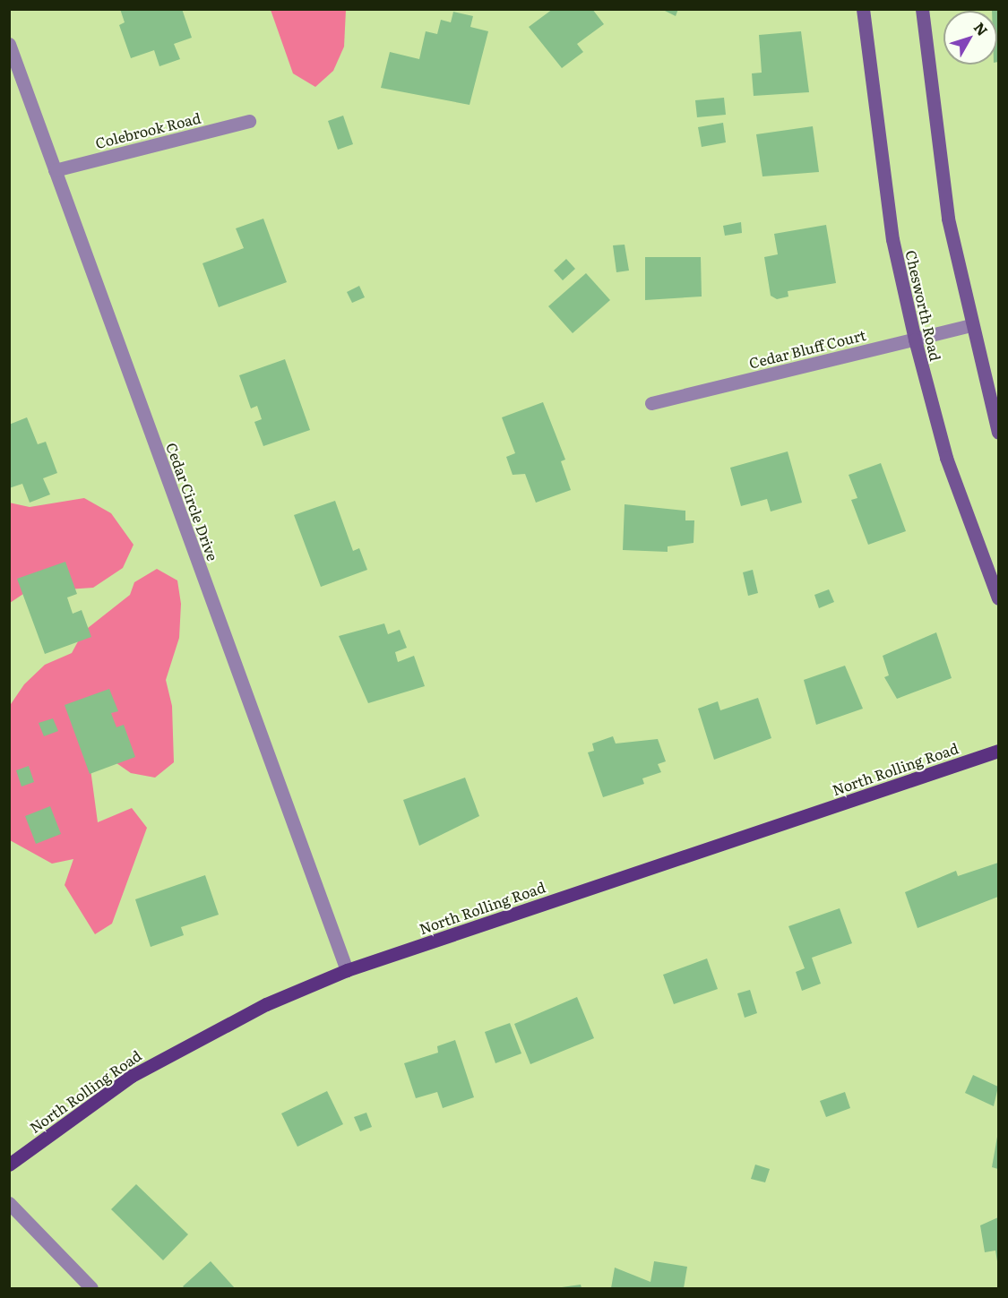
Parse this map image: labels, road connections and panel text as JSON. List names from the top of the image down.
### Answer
{
  "streets": {
    "main road": ["North Rolling Road"],
    "street": [
      "Colebrook Road",
      "Chesworth Road",
      "Cedar Bluff Court",
      "Cedar Circle Drive"
    ]
  },
  "crossings": [
    ["Colebrook Road", "Cedar Circle Drive"],
    ["Chesworth Road", "Cedar Bluff Court"],
    ["Cedar Circle Drive", "North Rolling Road"]
  ],
  "north": "top right"
}
